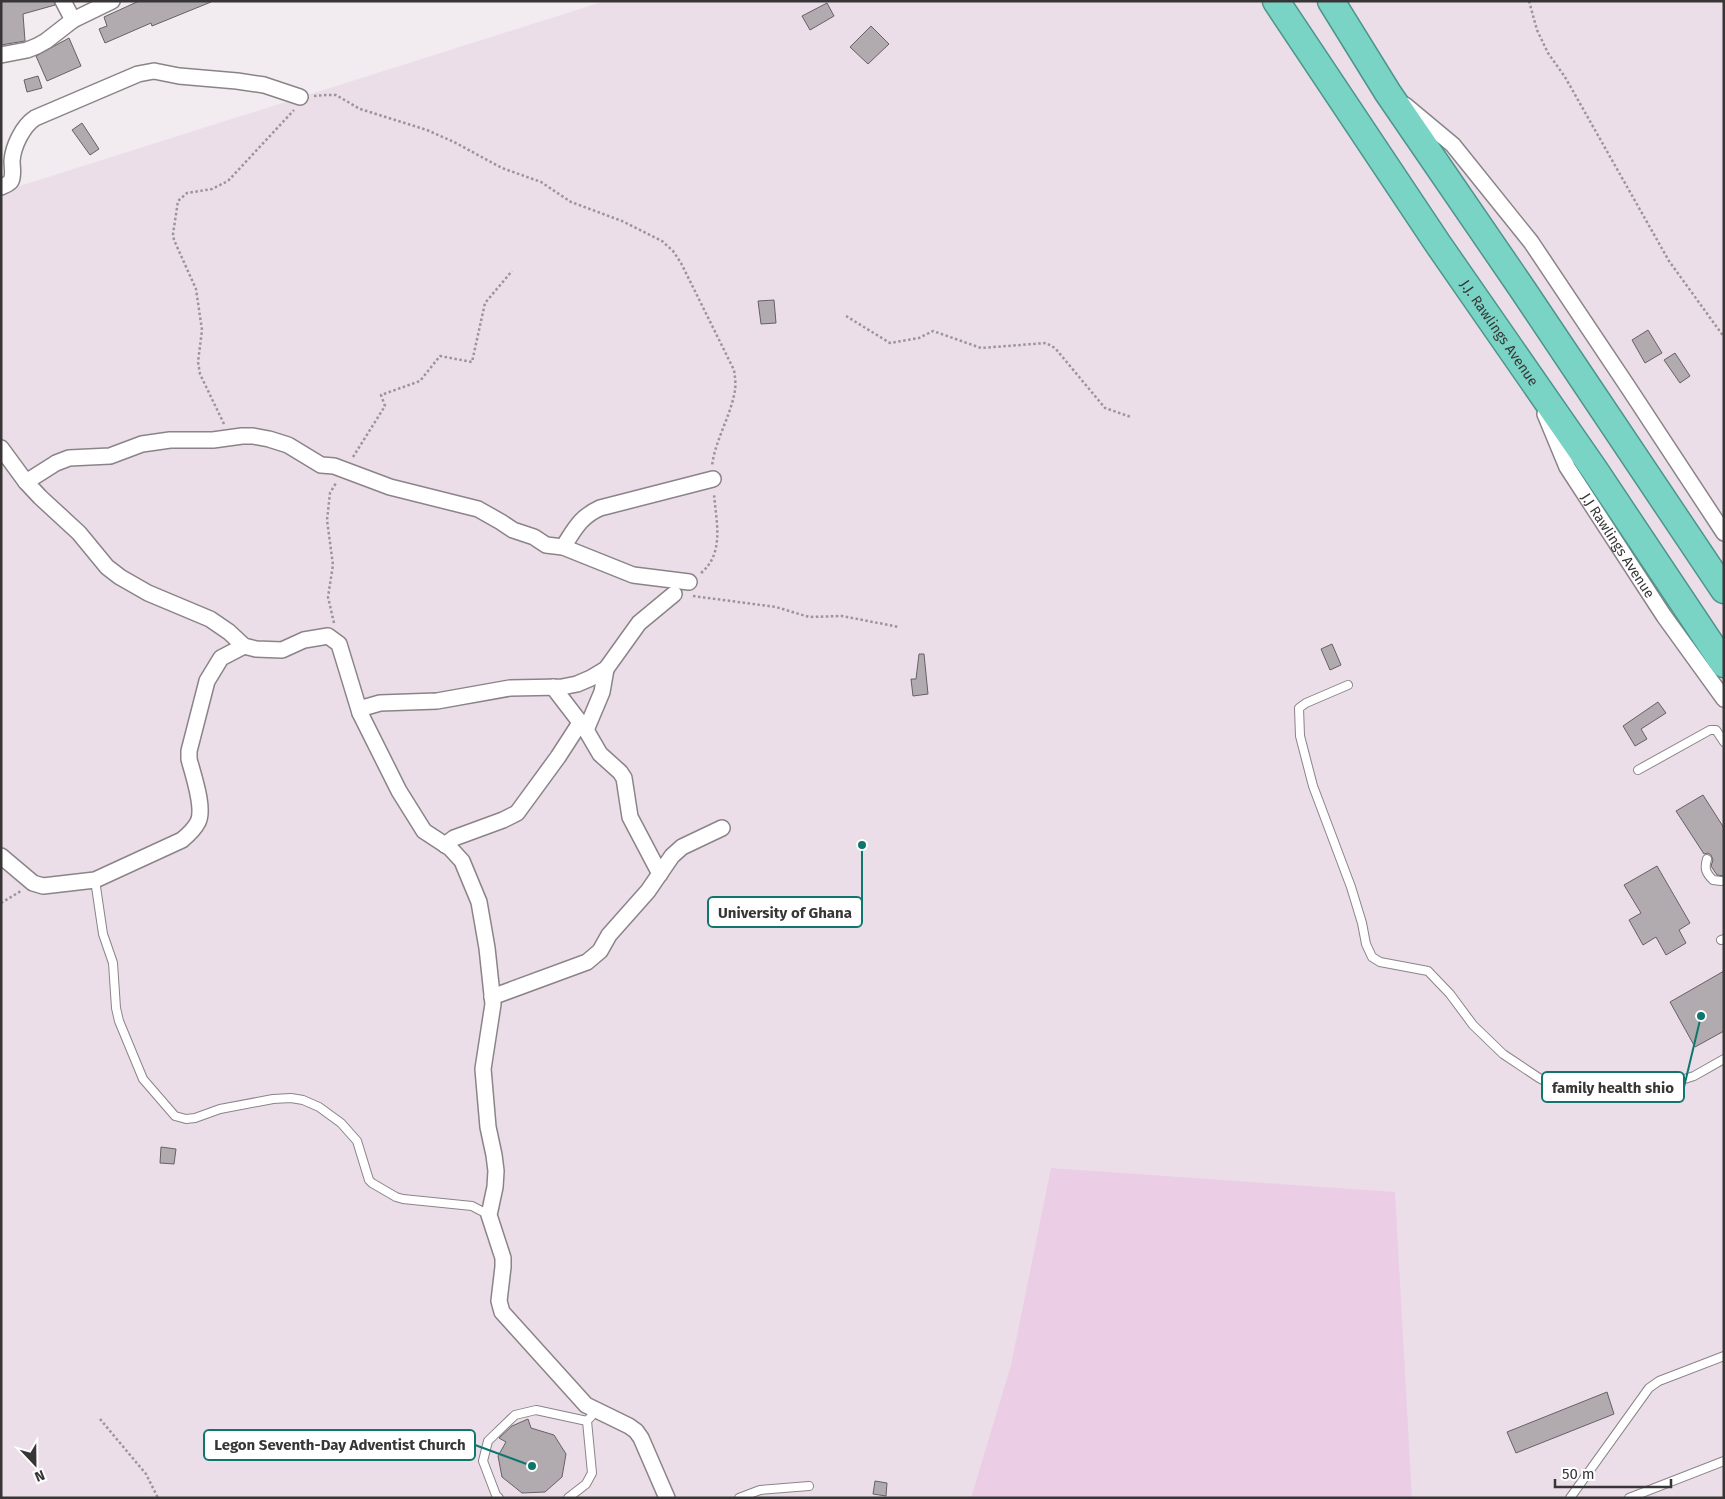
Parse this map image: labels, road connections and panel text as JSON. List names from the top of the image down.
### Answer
{
  "streets": {
    "highway": ["J.J. Rawlings Avenue"],
    "street": ["J.J Rawlings Avenue"]
  },
  "crossings": [
    ["J.J. Rawlings Avenue", "J.J Rawlings Avenue"]
  ],
  "places": ["University of Ghana", "family health shio", "Legon Seventh-Day Adventist Church"],
  "scale_bar": "50 m",
  "north": "bottom"
}
